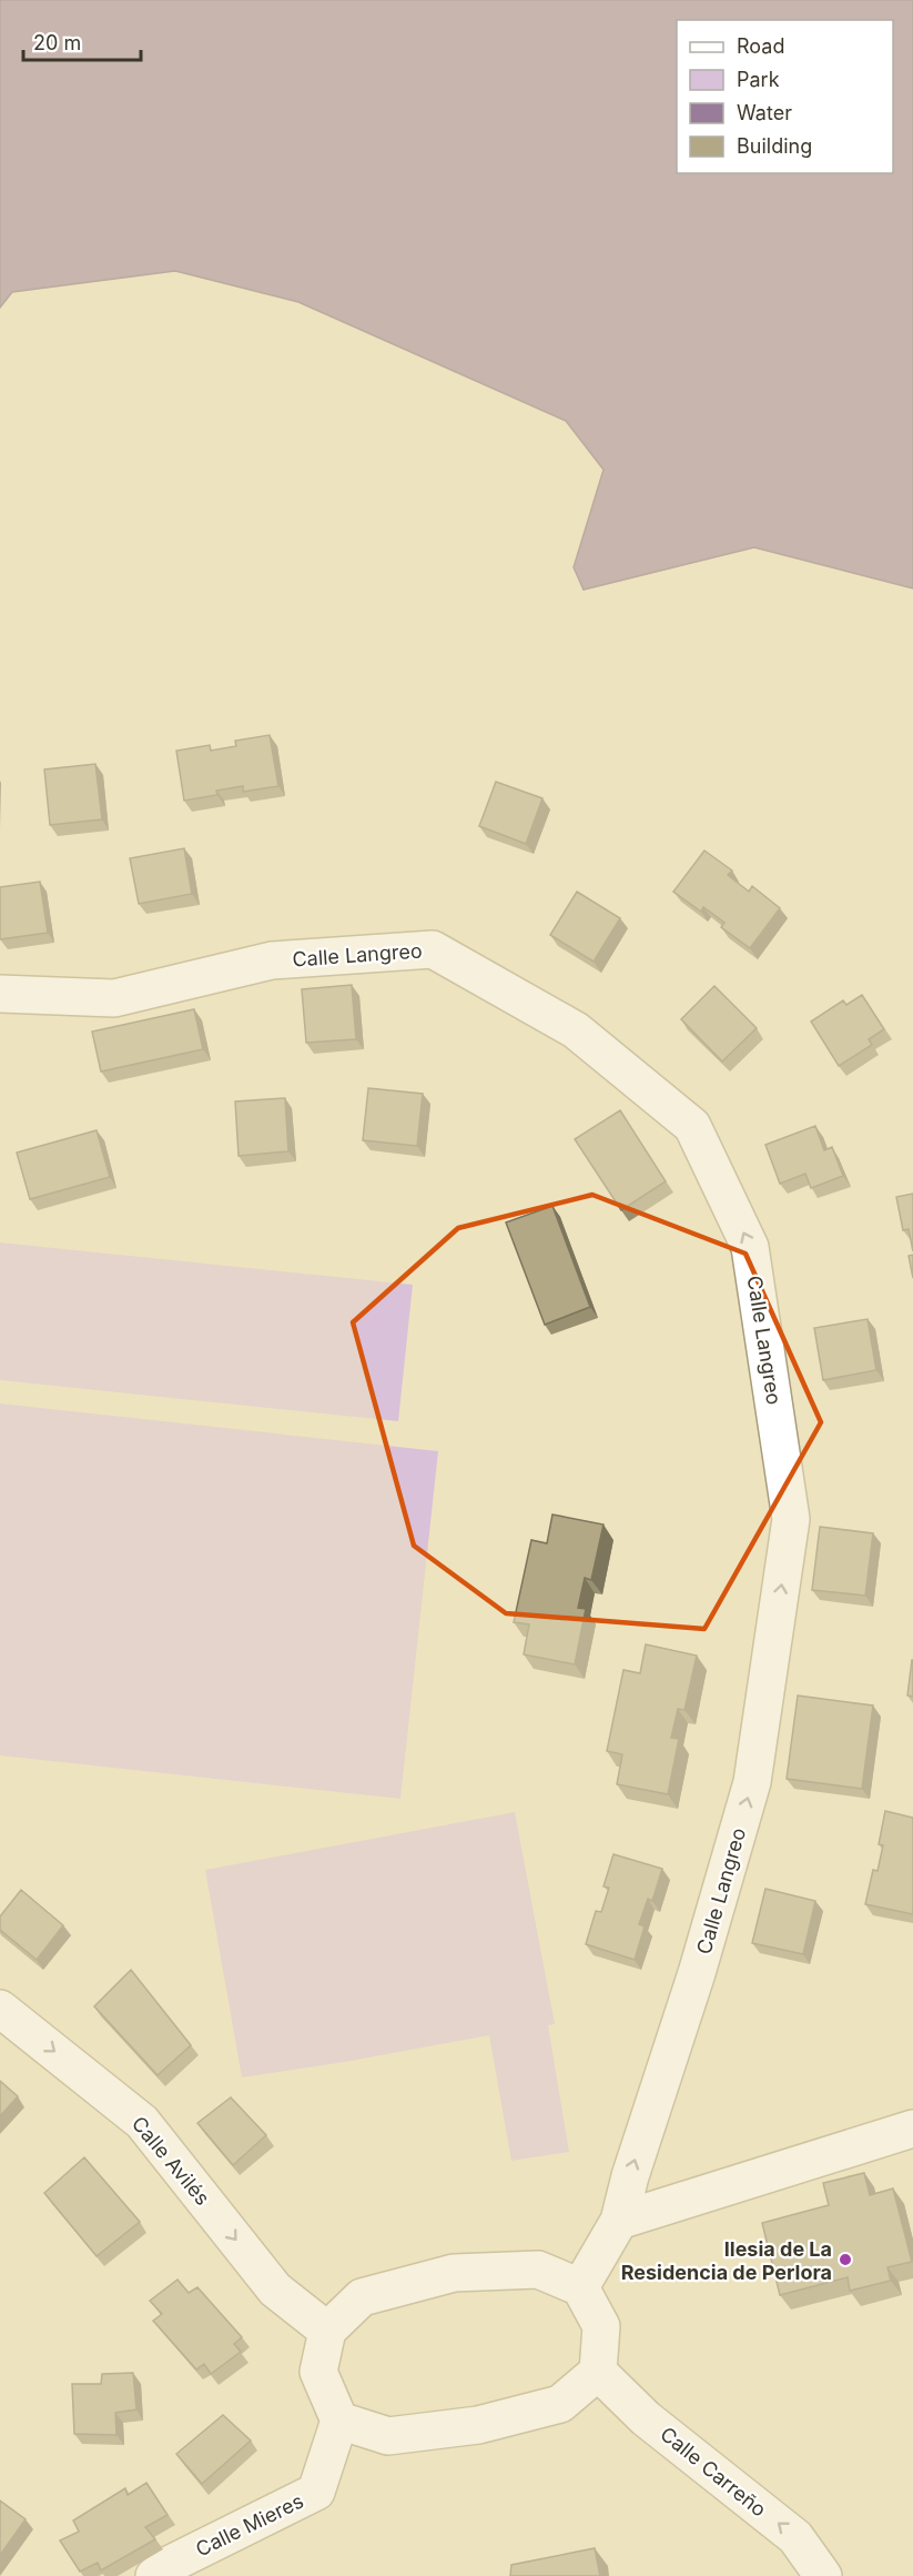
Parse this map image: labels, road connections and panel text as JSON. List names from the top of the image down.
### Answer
{
  "streets": {
    "street": [
      "Calle Langreo",
      "Calle Avilés",
      "Calle Carreño",
      "Calle Mieres"
    ]
  },
  "one_way": ["Calle Avilés", "Calle Carreño"],
  "places": ["Ilesia de La Residencia de Perlora"],
  "legend": [
    "Road",
    "Park",
    "Water",
    "Building"
  ],
  "scale_bar": "20 m"
}
